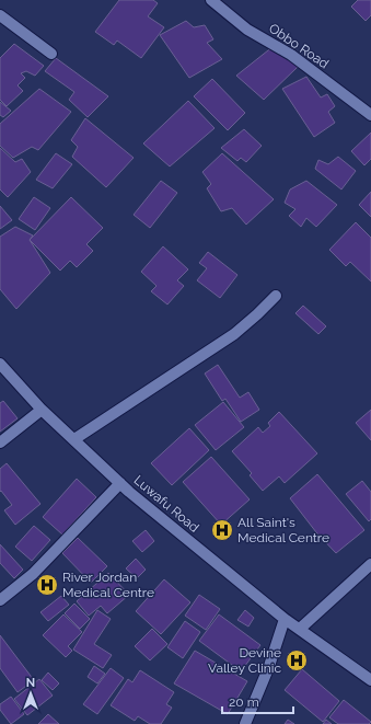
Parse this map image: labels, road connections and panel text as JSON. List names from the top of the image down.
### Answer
{
  "streets": {
    "street": ["Obbo Road", "Luwafu Road"]
  },
  "places": {
    "hospital": ["All Saint's Medical Centre", "River Jordan Medical Centre", "Devine Valley Clinic"]
  },
  "scale_bar": "20 m",
  "north": "top"
}
